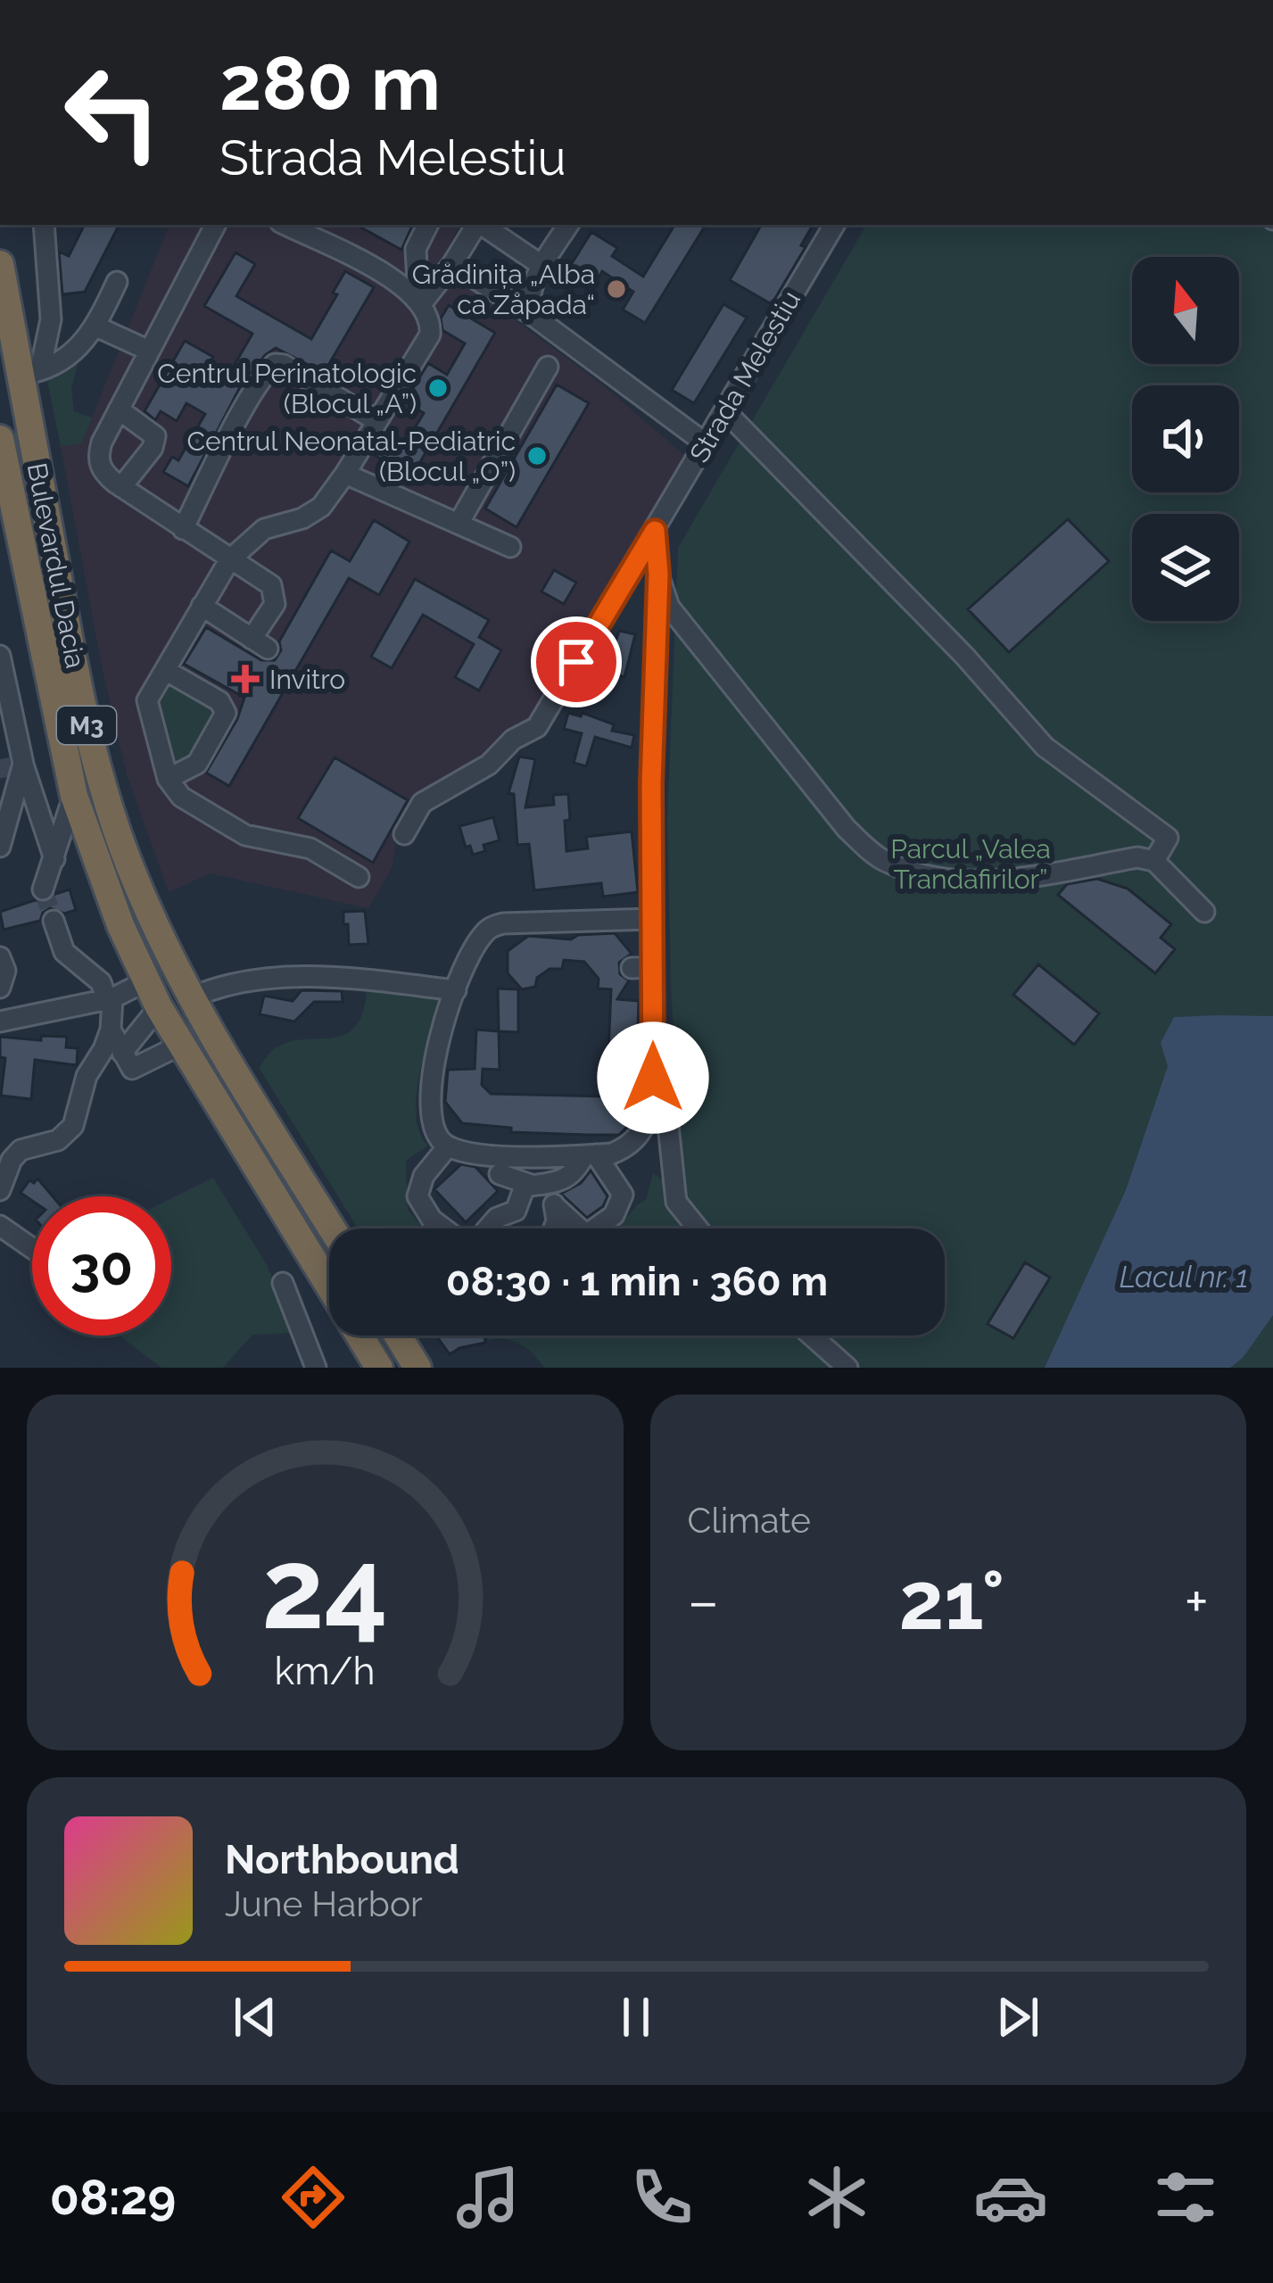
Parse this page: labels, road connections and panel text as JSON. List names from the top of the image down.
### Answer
{
  "streets": {
    "highway": ["Bulevardul Dacia", "M3"],
    "street": ["Strada Melestiu"]
  },
  "water": ["Lacul nr. 1"],
  "parks": ["Parcul „Valea Trandafirilor”"],
  "places": {
    "other": ["Grădinița „Alba ca Zăpada“", "Centrul Perinatologic (Blocul „A”)", "Centrul Neonatal-Pediatric (Blocul „O”)"],
    "health": ["Invitro"]
  },
  "north": "top",
  "page": {
    "turn": ["280 m", "Strada Melestiu"],
    "limit": "30",
    "trip": "08:30 · 1 min · 360 m",
    "tile": "Climate",
    "heat": ["−", "21°", "+"],
    "song": ["Northbound", "June Harbor"],
    "tabs": "08:29",
    "gauge": ["24", "km/h"]
  }
}
